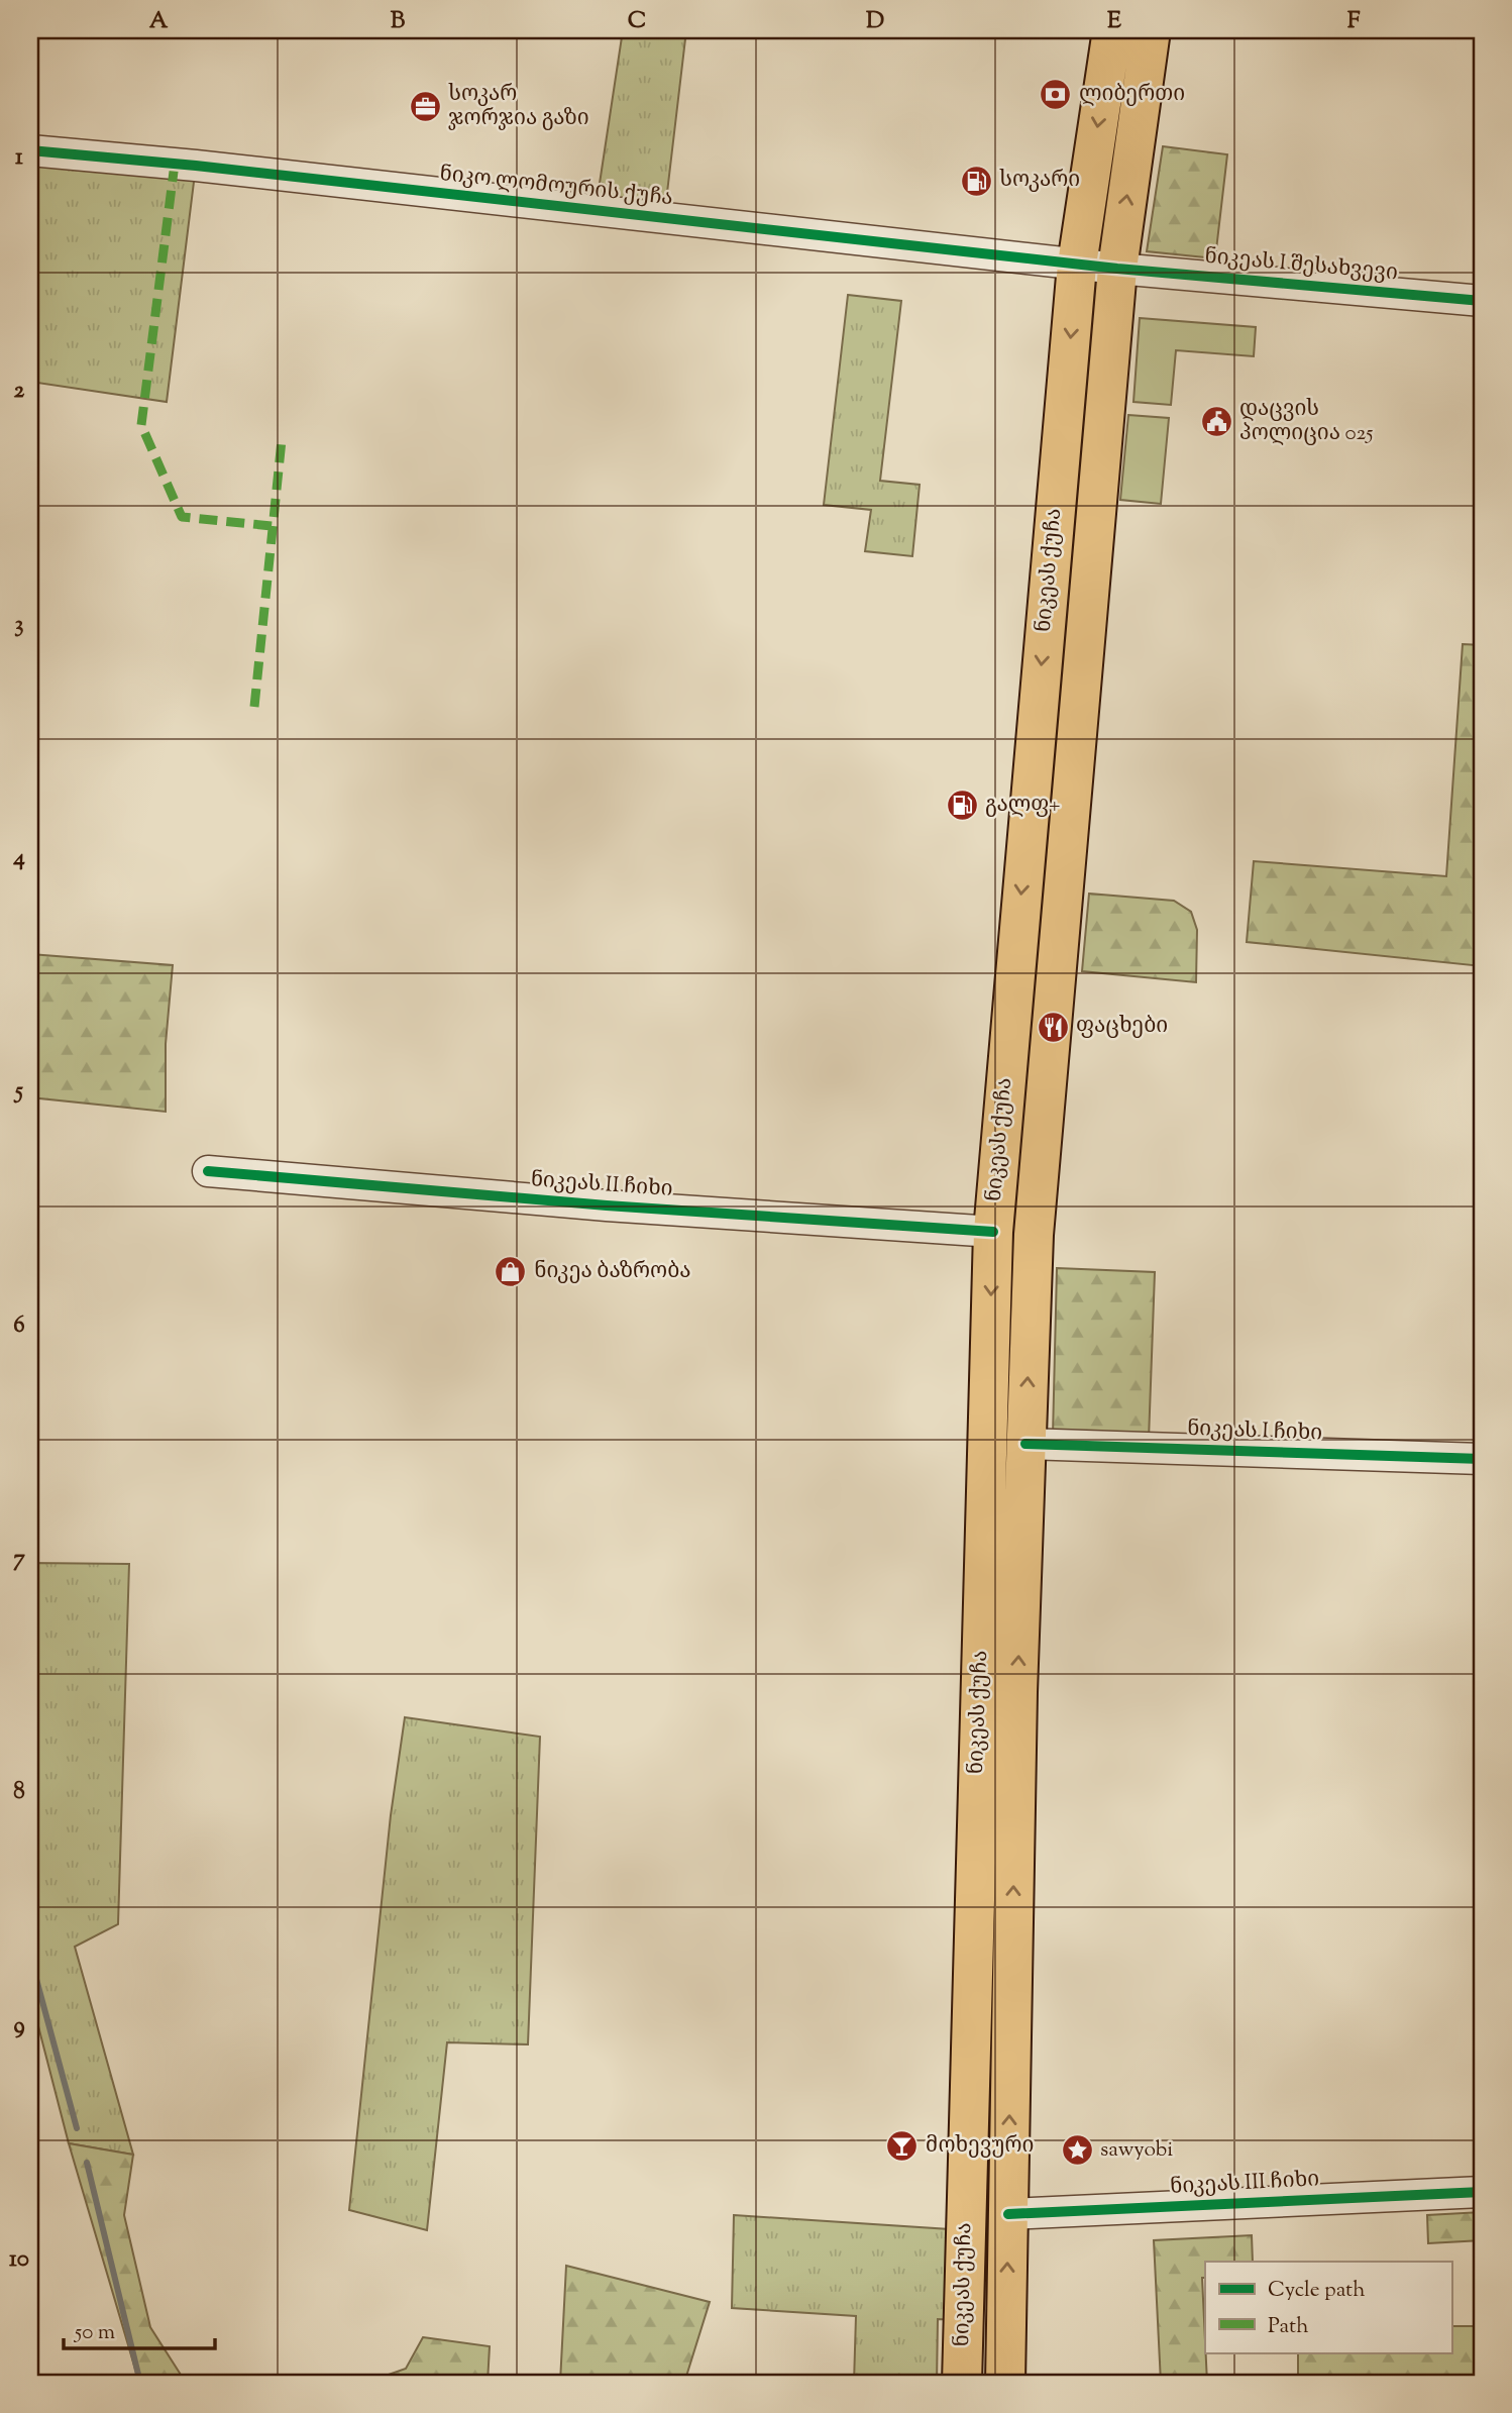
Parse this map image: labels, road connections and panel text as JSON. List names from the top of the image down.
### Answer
{
  "streets": {
    "main road": ["ნიკეას ქუჩა"],
    "street": [
      "ნიკო ლომოურის ქუჩა",
      "ნიკეას I შესახვევი",
      "ნიკეას II ჩიხი",
      "ნიკეას I ჩიხი",
      "ნიკეას III ჩიხი"
    ]
  },
  "crossings": [
    ["ნიკო ლომოურის ქუჩა", "ნიკეას I შესახვევი"],
    ["ნიკო ლომოურის ქუჩა", "ნიკეას ქუჩა"],
    ["ნიკეას I შესახვევი", "ნიკეას ქუჩა"],
    ["ნიკეას ქუჩა", "ნიკეას II ჩიხი"],
    ["ნიკეას ქუჩა", "ნიკეას I ჩიხი"],
    ["ნიკეას ქუჩა", "ნიკეას III ჩიხი"]
  ],
  "places": {
    "bank": ["ლიბერთი"],
    "office": ["სოკარ ჯორჯია გაზი"],
    "fuel station": ["სოკარი", "გალფ+"],
    "public building": ["დაცვის პოლიცია 025"],
    "restaurant": ["ფაცხები"],
    "shop": ["ნიკეა ბაზრობა"],
    "bar": ["მოხევური"],
    "place": ["sawyobi"]
  },
  "legend": ["Cycle path", "Path"],
  "scale_bar": "50 m",
  "grid": {
    "columns": [
      "A",
      "B",
      "C",
      "D",
      "E",
      "F"
    ],
    "rows": [
      "1",
      "2",
      "3",
      "4",
      "5",
      "6",
      "7",
      "8",
      "9",
      "10"
    ]
  }
}
